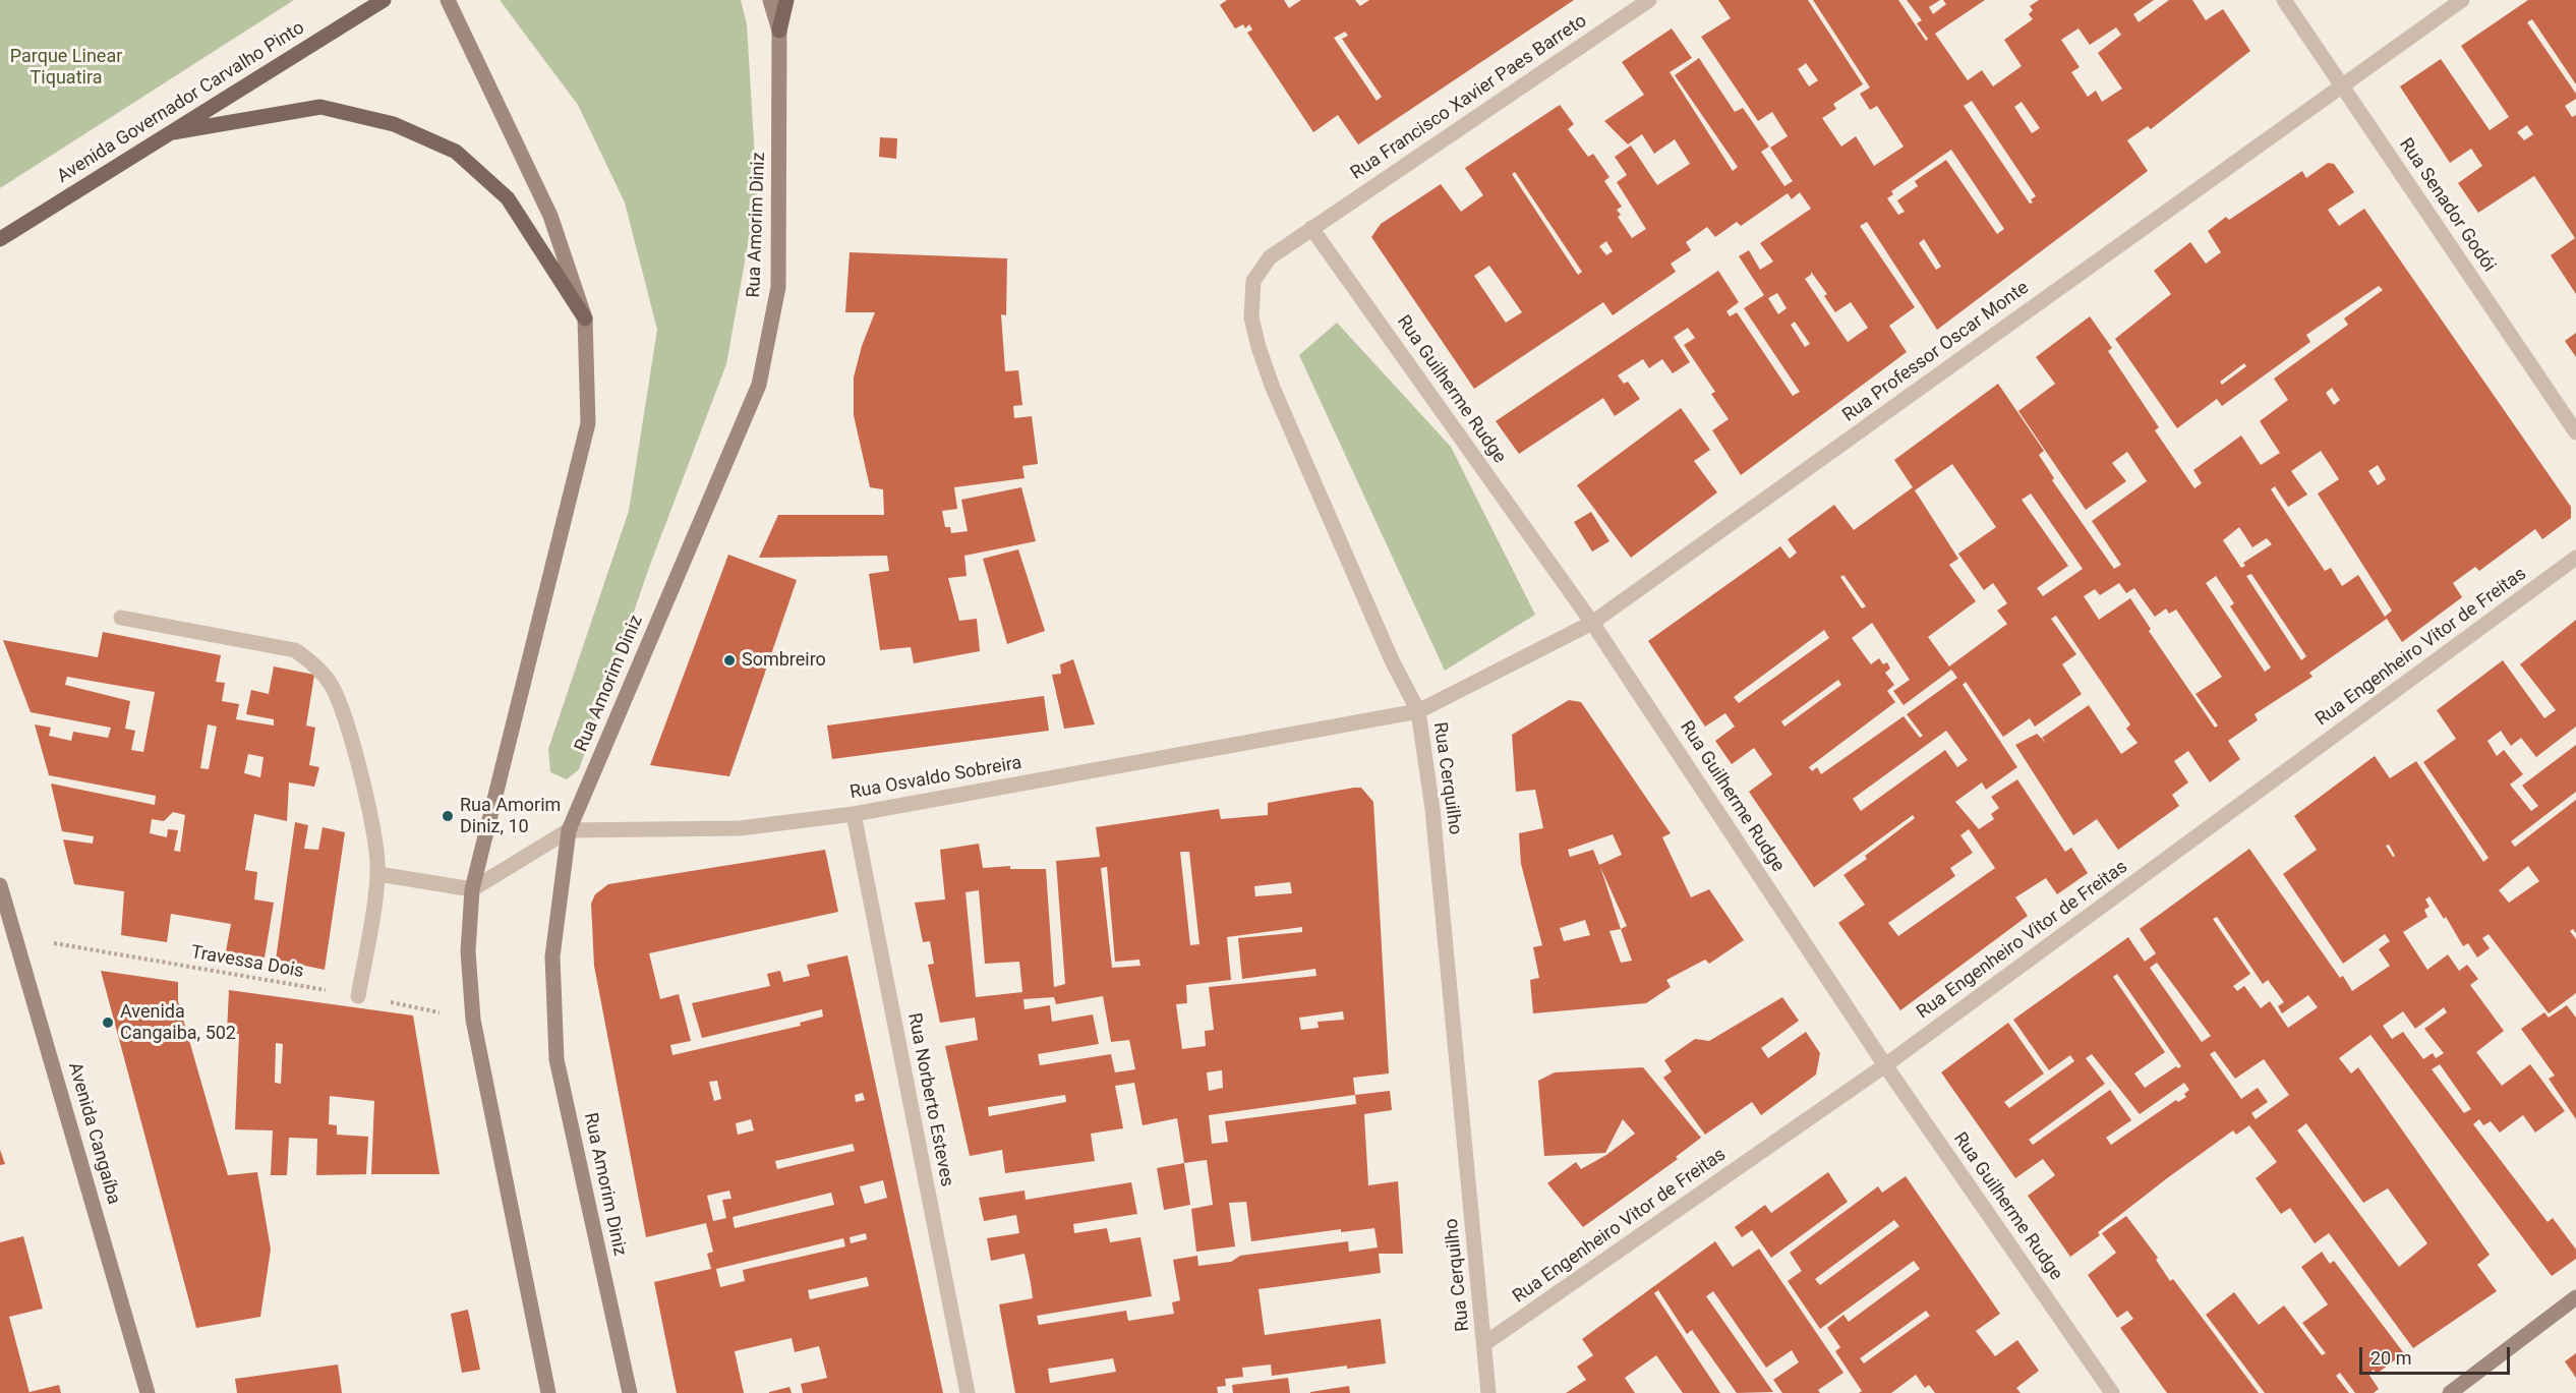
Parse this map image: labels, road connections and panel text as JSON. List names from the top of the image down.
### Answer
{
  "streets": {
    "main road": ["Avenida Governador Carvalho Pinto"],
    "street": [
      "Rua Francisco Xavier Paes Barreto",
      "Rua Senador Godói",
      "Rua Amorim Diniz",
      "Rua Professor Oscar Monte",
      "Rua Guilherme Rudge",
      "Rua Engenheiro Vitor de Freitas",
      "Rua Osvaldo Sobreira",
      "Rua Cerquilho",
      "Rua Norberto Esteves",
      "Avenida Cangaíba"
    ],
    "path": ["Travessa Dois"]
  },
  "crossings": [
    ["Rua Francisco Xavier Paes Barreto", "Rua Guilherme Rudge"],
    ["Rua Francisco Xavier Paes Barreto", "Rua Cerquilho"],
    ["Rua Senador Godói", "Rua Professor Oscar Monte"],
    ["Rua Amorim Diniz", "Rua Osvaldo Sobreira"],
    ["Rua Professor Oscar Monte", "Rua Guilherme Rudge"],
    ["Rua Professor Oscar Monte", "Rua Osvaldo Sobreira"],
    ["Rua Professor Oscar Monte", "Rua Cerquilho"],
    ["Rua Guilherme Rudge", "Rua Engenheiro Vitor de Freitas"],
    ["Rua Guilherme Rudge", "Rua Cerquilho"],
    ["Rua Engenheiro Vitor de Freitas", "Rua Cerquilho"],
    ["Rua Osvaldo Sobreira", "Rua Cerquilho"],
    ["Rua Osvaldo Sobreira", "Rua Norberto Esteves"],
    ["Travessa Dois", "Avenida Cangaíba"]
  ],
  "parks": ["Parque Linear Tiquatira"],
  "places": ["Sombreiro", "Rua Amorim Diniz, 10", "Avenida Cangaiba, 502"],
  "scale_bar": "20 m"
}
